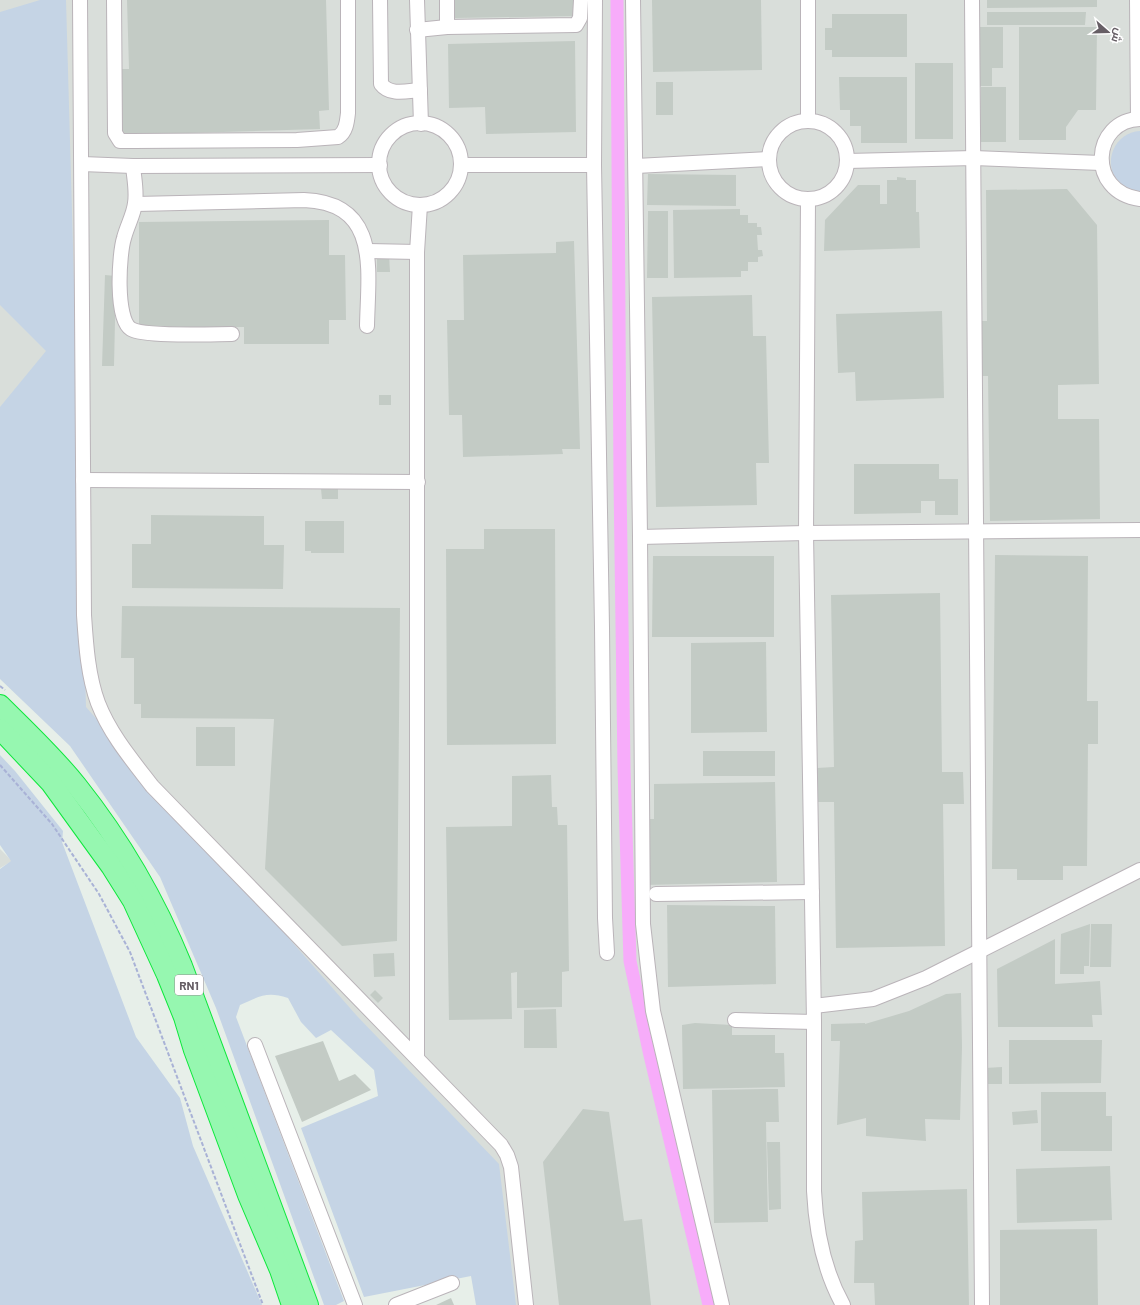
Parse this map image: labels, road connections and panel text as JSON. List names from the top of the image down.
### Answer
{
  "streets": {
    "highway": ["RN1"]
  },
  "north": "right"
}
